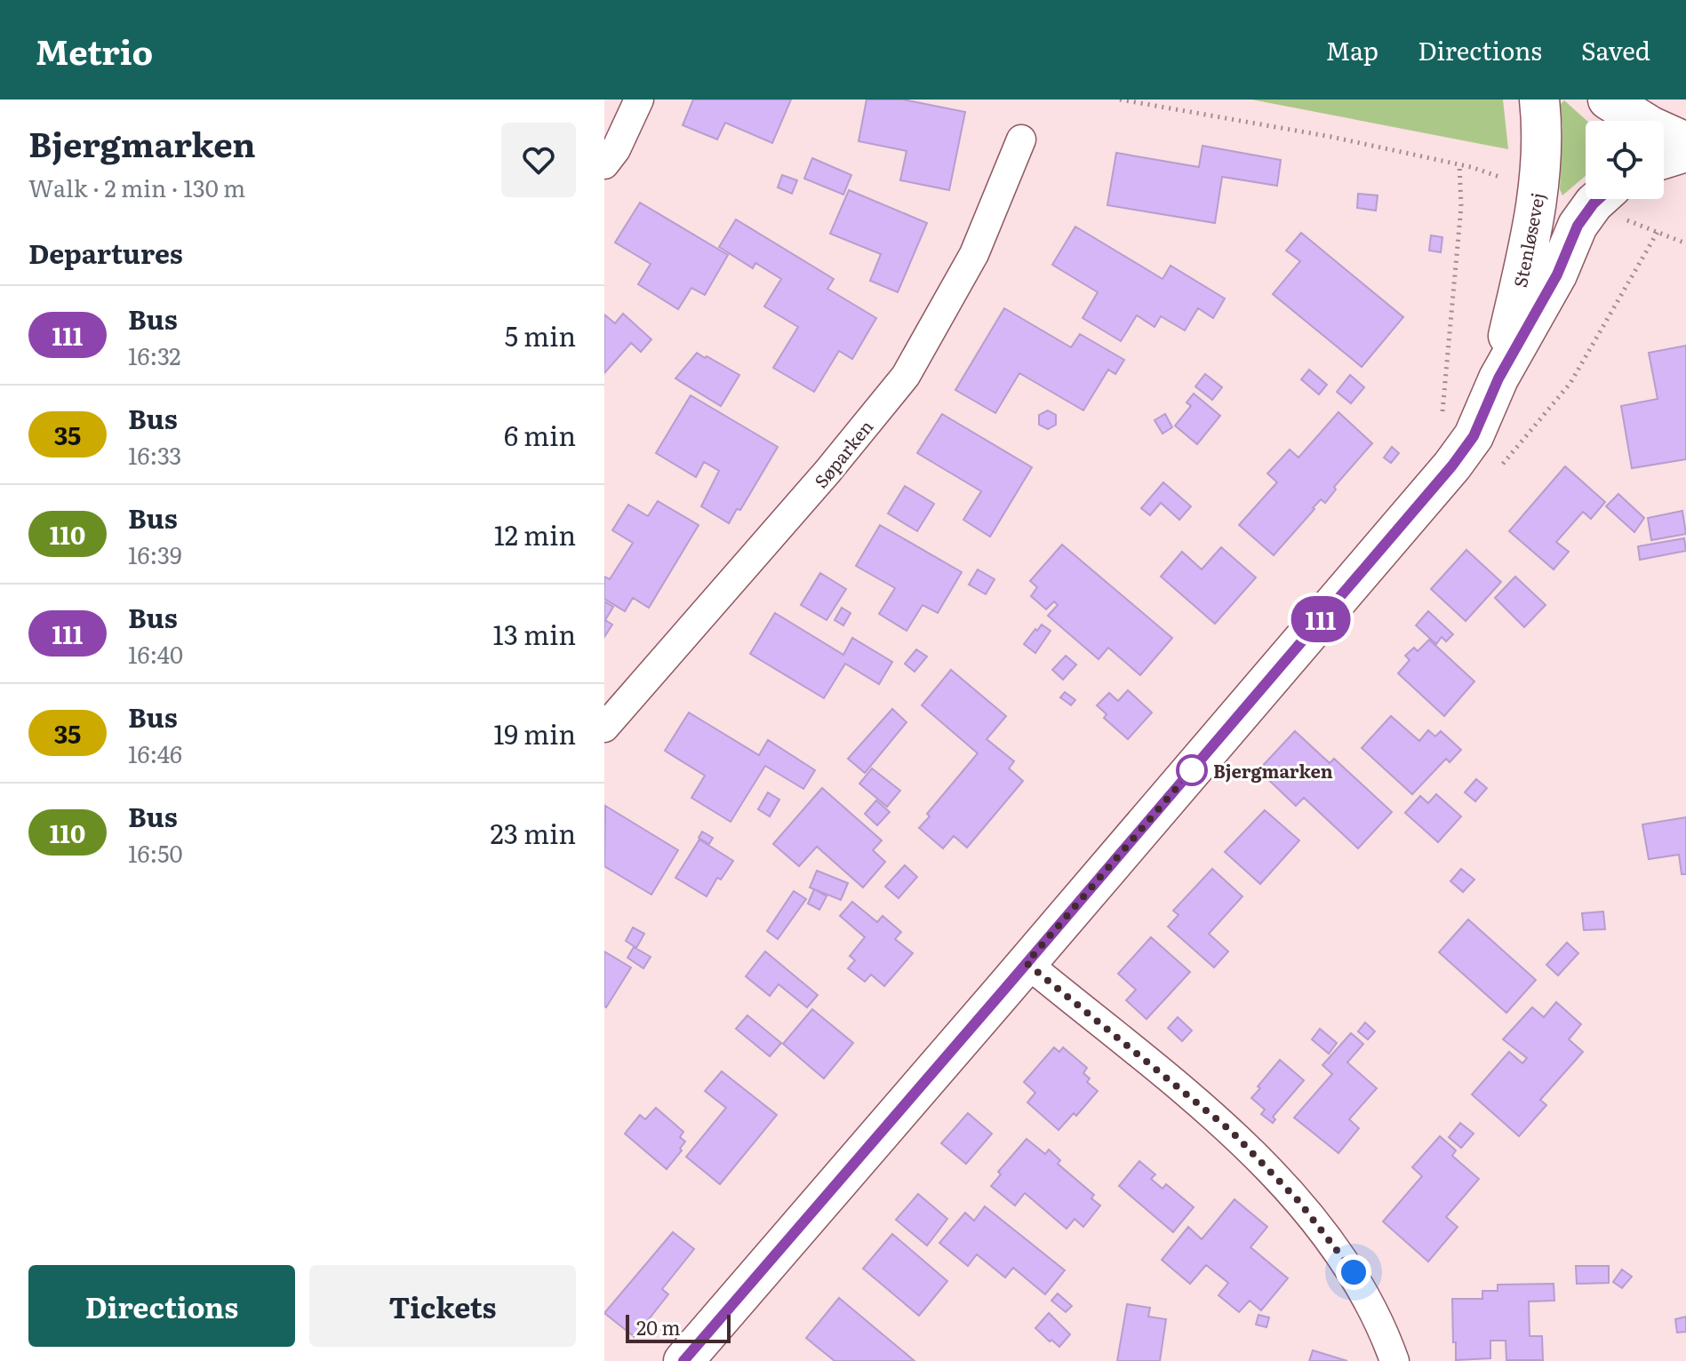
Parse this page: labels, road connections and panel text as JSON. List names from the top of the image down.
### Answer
{
  "streets": {
    "street": ["Stenløsevej", "Søparken"]
  },
  "places": ["Bjergmarken"],
  "lines": ["bus line 111"],
  "scale_bar": "20 m",
  "page": {
    "header": "Metrio",
    "nav": ["Map", "Directions", "Saved"],
    "heading": [
      ["Bjergmarken", "Walk · 2 min · 130 m"],
      "Departures"
    ],
    "on_map": "111",
    "list": [
      {
        "mark": "111",
        "name": "Bus",
        "note": "16:32",
        "value": "5 min"
      },
      {
        "mark": "35",
        "name": "Bus",
        "note": "16:33",
        "value": "6 min"
      },
      {
        "mark": "110",
        "name": "Bus",
        "note": "16:39",
        "value": "12 min"
      },
      {
        "mark": "111",
        "name": "Bus",
        "note": "16:40",
        "value": "13 min"
      },
      {
        "mark": "35",
        "name": "Bus",
        "note": "16:46",
        "value": "19 min"
      },
      {
        "mark": "110",
        "name": "Bus",
        "note": "16:50",
        "value": "23 min"
      }
    ],
    "buttons": ["Directions", "Tickets"],
    "scale": "20 m"
  }
}
